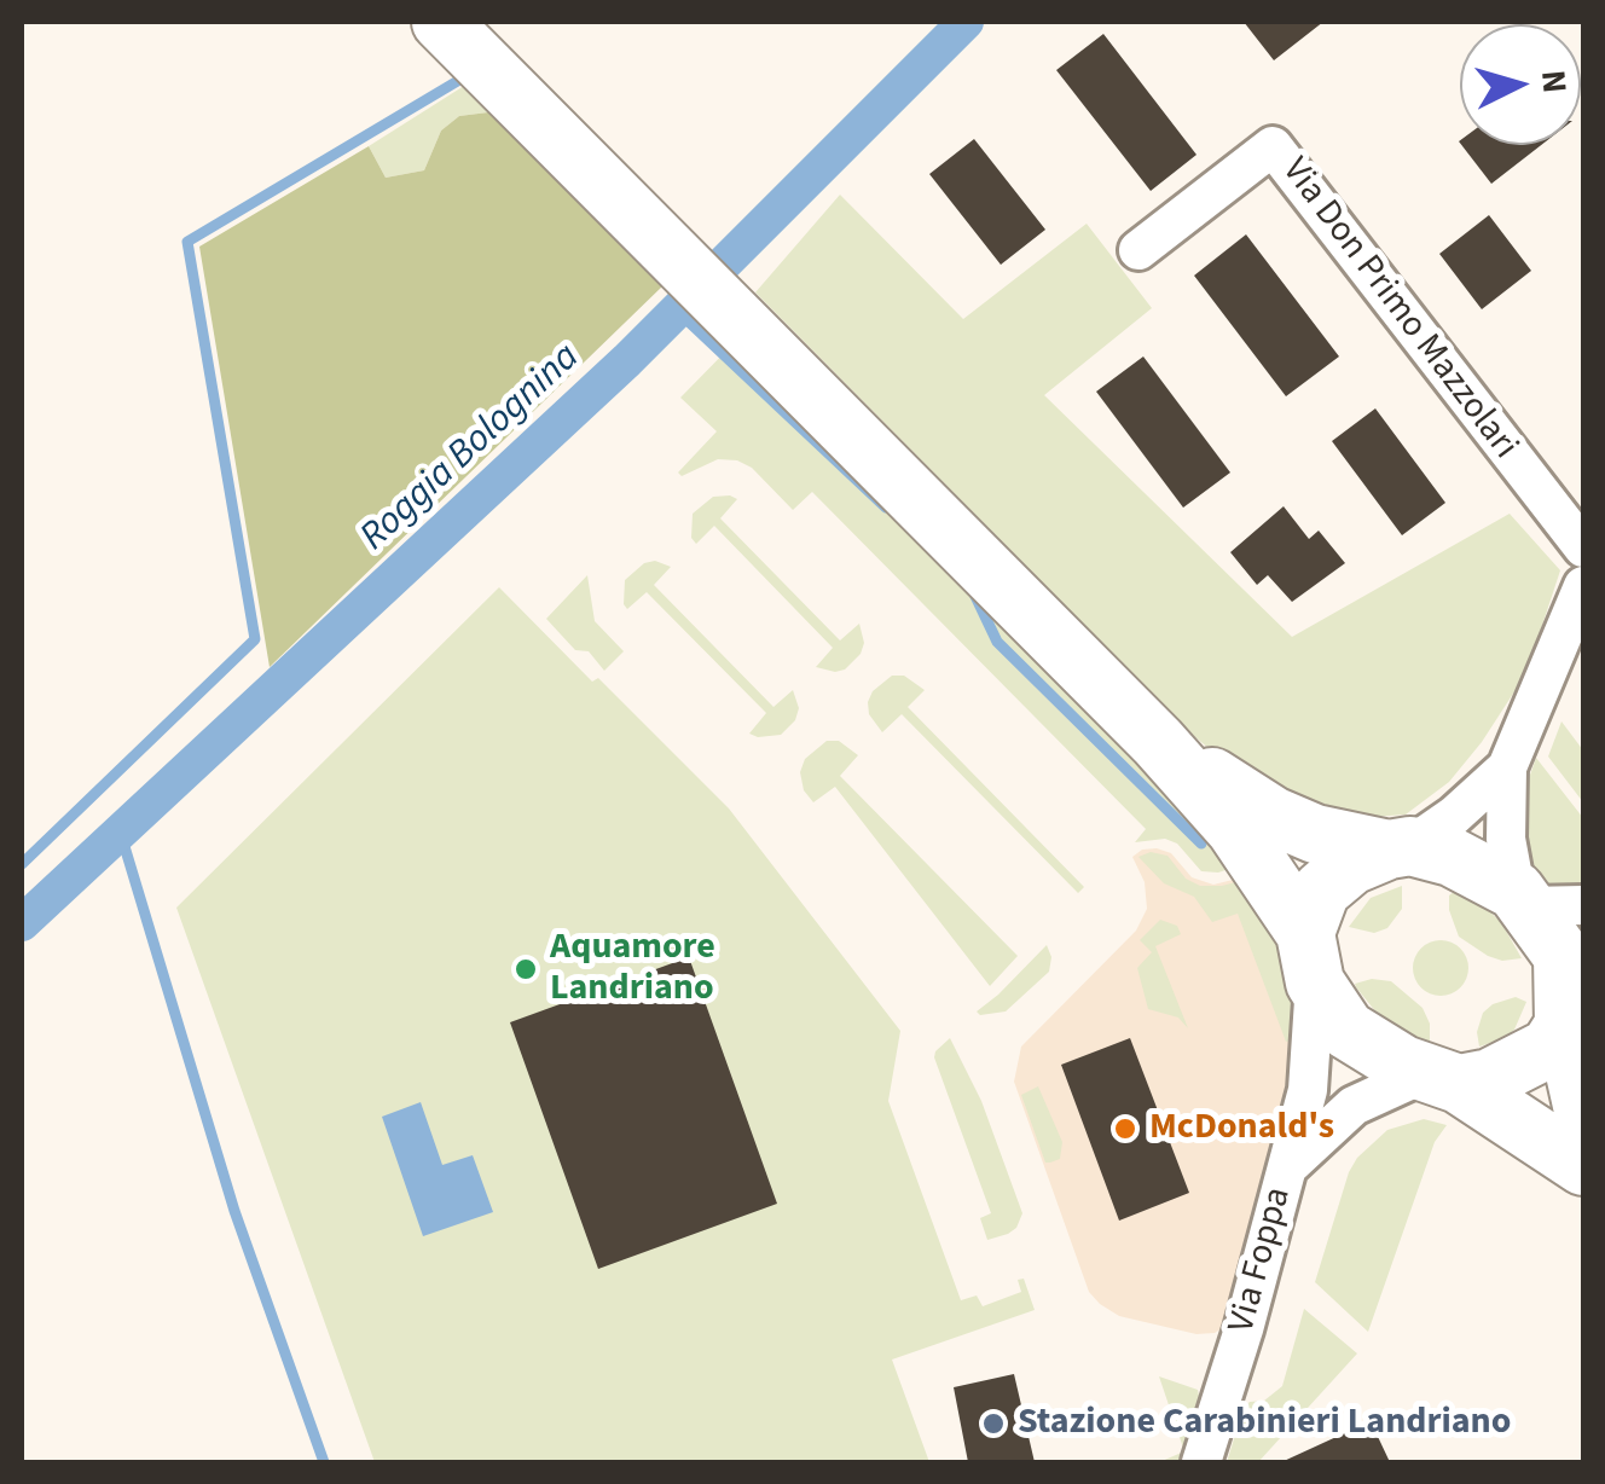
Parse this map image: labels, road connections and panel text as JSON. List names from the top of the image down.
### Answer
{
  "streets": {
    "street": ["Via Don Primo Mazzolari", "Via Foppa"]
  },
  "water": ["Roggia Bolognina"],
  "places": ["Aquamore Landriano", "McDonald's", "Stazione Carabinieri Landriano"],
  "north": "right"
}
